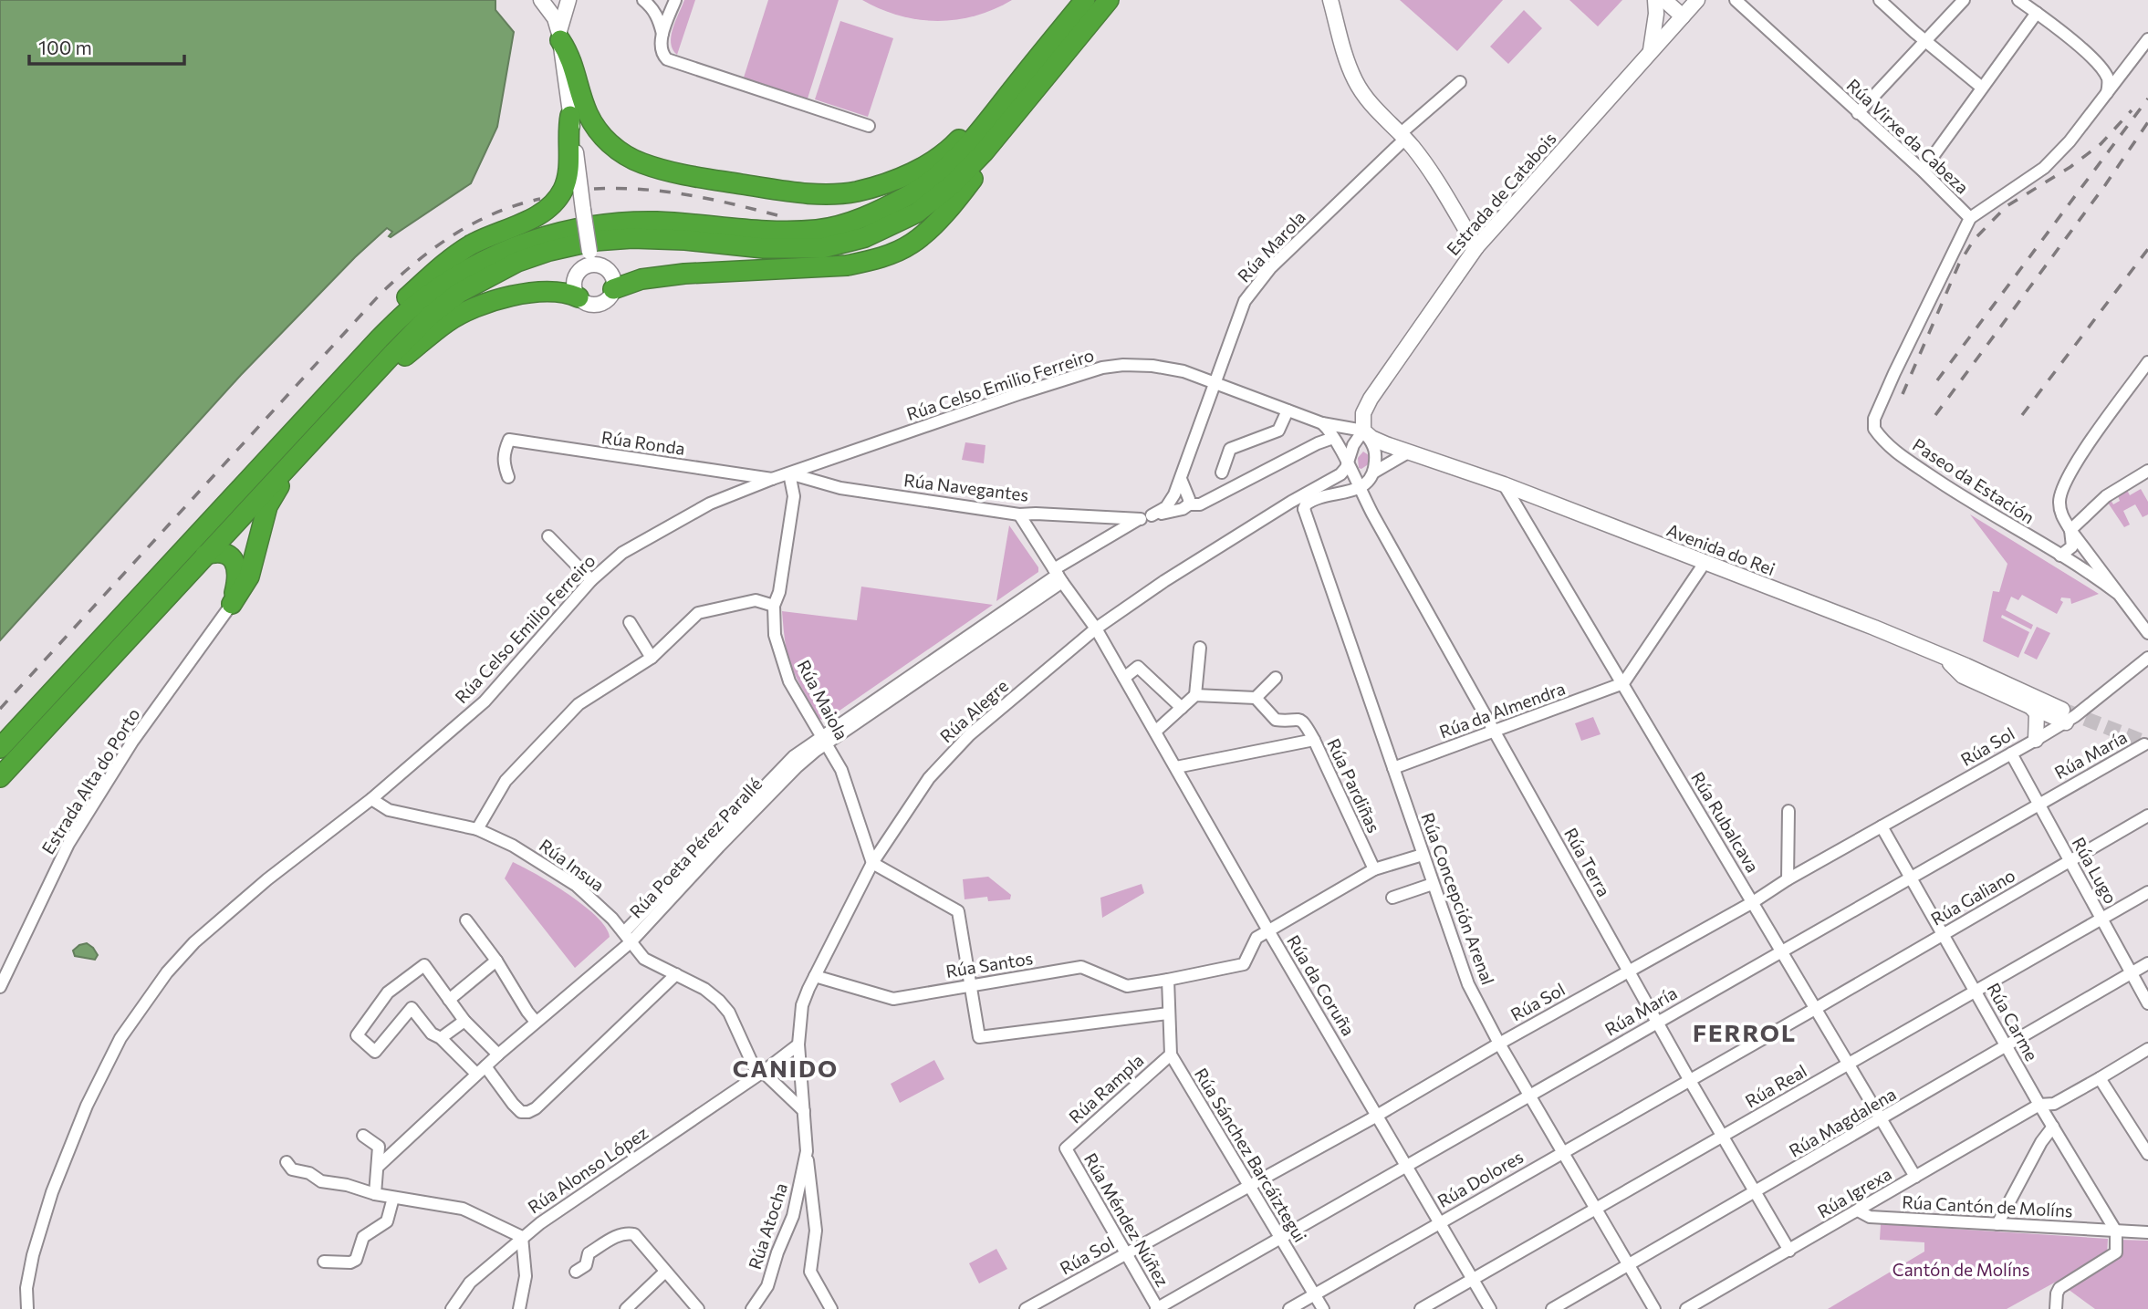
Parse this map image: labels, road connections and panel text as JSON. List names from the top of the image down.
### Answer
{
  "streets": {
    "main road": ["Estrada de Catabois", "Avenida do Rei"],
    "street": [
      "Rúa Virxe da Cabeza",
      "Rúa Marola",
      "Rúa Celso Emilio Ferreiro",
      "Rúa Ronda",
      "Paseo da Estación",
      "Rúa Navegantes",
      "Rúa Maiola",
      "Rúa da Almendra",
      "Rúa Alegre",
      "Rúa Sol",
      "Rúa María",
      "Estrada Alta do Porto",
      "Rúa Pardiñas",
      "Rúa Rubalcava",
      "Rúa Poeta Pérez Parallé",
      "Rúa Terra",
      "Rúa Insua",
      "Rúa Lugo",
      "Rúa Galiano",
      "Rúa Concepción Arenal",
      "Rúa Santos",
      "Rúa da Coruña",
      "Rúa Carme",
      "Rúa Real",
      "Rúa Rampla",
      "Rúa Magdalena",
      "Rúa Sánchez Barcáiztegui",
      "Rúa Alonso López",
      "Rúa Dolores",
      "Rúa Igrexa",
      "Rúa Cantón de Molíns",
      "Rúa Méndez Núñez",
      "Rúa Atocha"
    ]
  },
  "crossings": [
    ["Rúa Virxe da Cabeza", "Paseo da Estación"],
    ["Estrada de Catabois", "Rúa Celso Emilio Ferreiro"],
    ["Estrada de Catabois", "Avenida do Rei"],
    ["Rúa Marola", "Rúa Celso Emilio Ferreiro"],
    ["Rúa Marola", "Rúa Navegantes"],
    ["Rúa Celso Emilio Ferreiro", "Rúa Ronda"],
    ["Rúa Celso Emilio Ferreiro", "Rúa Navegantes"],
    ["Rúa Celso Emilio Ferreiro", "Avenida do Rei"],
    ["Rúa Celso Emilio Ferreiro", "Rúa Maiola"],
    ["Rúa Celso Emilio Ferreiro", "Rúa Insua"],
    ["Rúa Navegantes", "Rúa Maiola"],
    ["Rúa Navegantes", "Rúa Poeta Pérez Parallé"],
    ["Rúa Navegantes", "Rúa da Coruña"],
    ["Avenida do Rei", "Rúa Sol"],
    ["Avenida do Rei", "Rúa Rubalcava"],
    ["Rúa Maiola", "Rúa Alegre"],
    ["Rúa Maiola", "Rúa Poeta Pérez Parallé"],
    ["Rúa da Almendra", "Rúa Rubalcava"],
    ["Rúa da Almendra", "Rúa Terra"],
    ["Rúa da Almendra", "Rúa Concepción Arenal"],
    ["Rúa Alegre", "Rúa Terra"],
    ["Rúa Alegre", "Rúa Santos"],
    ["Rúa Alegre", "Rúa da Coruña"],
    ["Rúa Alegre", "Rúa Alonso López"],
    ["Rúa Alegre", "Rúa Atocha"],
    ["Rúa Sol", "Rúa Rubalcava"],
    ["Rúa Sol", "Rúa Terra"],
    ["Rúa Sol", "Rúa Lugo"],
    ["Rúa Sol", "Rúa Concepción Arenal"],
    ["Rúa Sol", "Rúa da Coruña"],
    ["Rúa Sol", "Rúa Carme"],
    ["Rúa Sol", "Rúa Sánchez Barcáiztegui"],
    ["Rúa Sol", "Rúa Méndez Núñez"],
    ["Rúa María", "Rúa Rubalcava"],
    ["Rúa María", "Rúa Terra"],
    ["Rúa María", "Rúa Lugo"],
    ["Rúa María", "Rúa Concepción Arenal"],
    ["Rúa María", "Rúa da Coruña"],
    ["Rúa María", "Rúa Carme"],
    ["Rúa María", "Rúa Sánchez Barcáiztegui"],
    ["Rúa María", "Rúa Méndez Núñez"],
    ["Rúa Pardiñas", "Rúa da Coruña"],
    ["Rúa Rubalcava", "Rúa Galiano"],
    ["Rúa Rubalcava", "Rúa Real"],
    ["Rúa Rubalcava", "Rúa Magdalena"],
    ["Rúa Rubalcava", "Rúa Igrexa"],
    ["Rúa Poeta Pérez Parallé", "Rúa Insua"],
    ["Rúa Poeta Pérez Parallé", "Rúa da Coruña"],
    ["Rúa Terra", "Rúa Galiano"],
    ["Rúa Terra", "Rúa Real"],
    ["Rúa Terra", "Rúa Magdalena"],
    ["Rúa Terra", "Rúa Dolores"],
    ["Rúa Terra", "Rúa Igrexa"],
    ["Rúa Insua", "Rúa Alonso López"],
    ["Rúa Lugo", "Rúa Galiano"],
    ["Rúa Lugo", "Rúa Real"],
    ["Rúa Lugo", "Rúa Magdalena"],
    ["Rúa Galiano", "Rúa Carme"],
    ["Rúa Galiano", "Rúa Dolores"],
    ["Rúa Concepción Arenal", "Rúa Real"],
    ["Rúa Concepción Arenal", "Rúa Magdalena"],
    ["Rúa Concepción Arenal", "Rúa Dolores"],
    ["Rúa Santos", "Rúa da Coruña"],
    ["Rúa Santos", "Rúa Sánchez Barcáiztegui"],
    ["Rúa da Coruña", "Rúa Real"],
    ["Rúa da Coruña", "Rúa Dolores"],
    ["Rúa Carme", "Rúa Real"],
    ["Rúa Carme", "Rúa Magdalena"],
    ["Rúa Carme", "Rúa Igrexa"],
    ["Rúa Carme", "Rúa Cantón de Molíns"],
    ["Rúa Rampla", "Rúa Sánchez Barcáiztegui"],
    ["Rúa Rampla", "Rúa Méndez Núñez"],
    ["Rúa Sánchez Barcáiztegui", "Rúa Dolores"],
    ["Rúa Igrexa", "Rúa Cantón de Molíns"]
  ],
  "districts": ["FERROL", "CANIDO"],
  "parks": ["Cantón de Molíns"],
  "scale_bar": "100 m"
}
